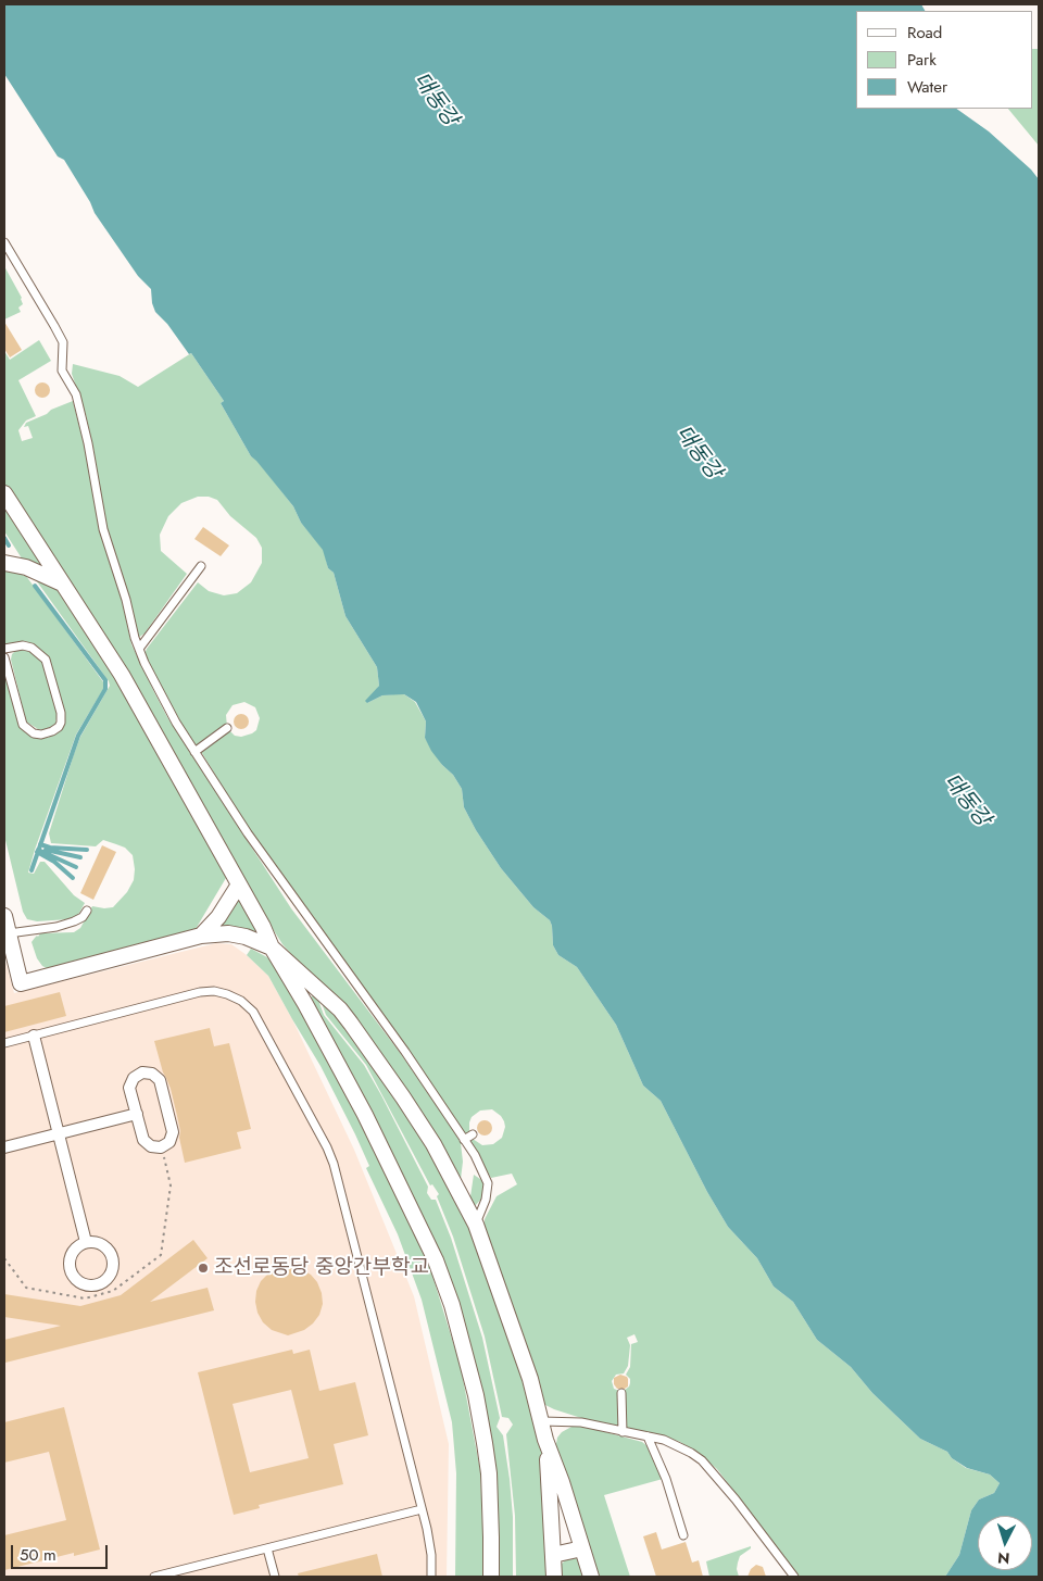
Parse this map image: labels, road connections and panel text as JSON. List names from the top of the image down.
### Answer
{
  "water": ["대동강"],
  "places": ["조선로동당 중앙간부학교"],
  "legend": ["Road", "Park", "Water"],
  "scale_bar": "50 m",
  "north": "bottom"
}
